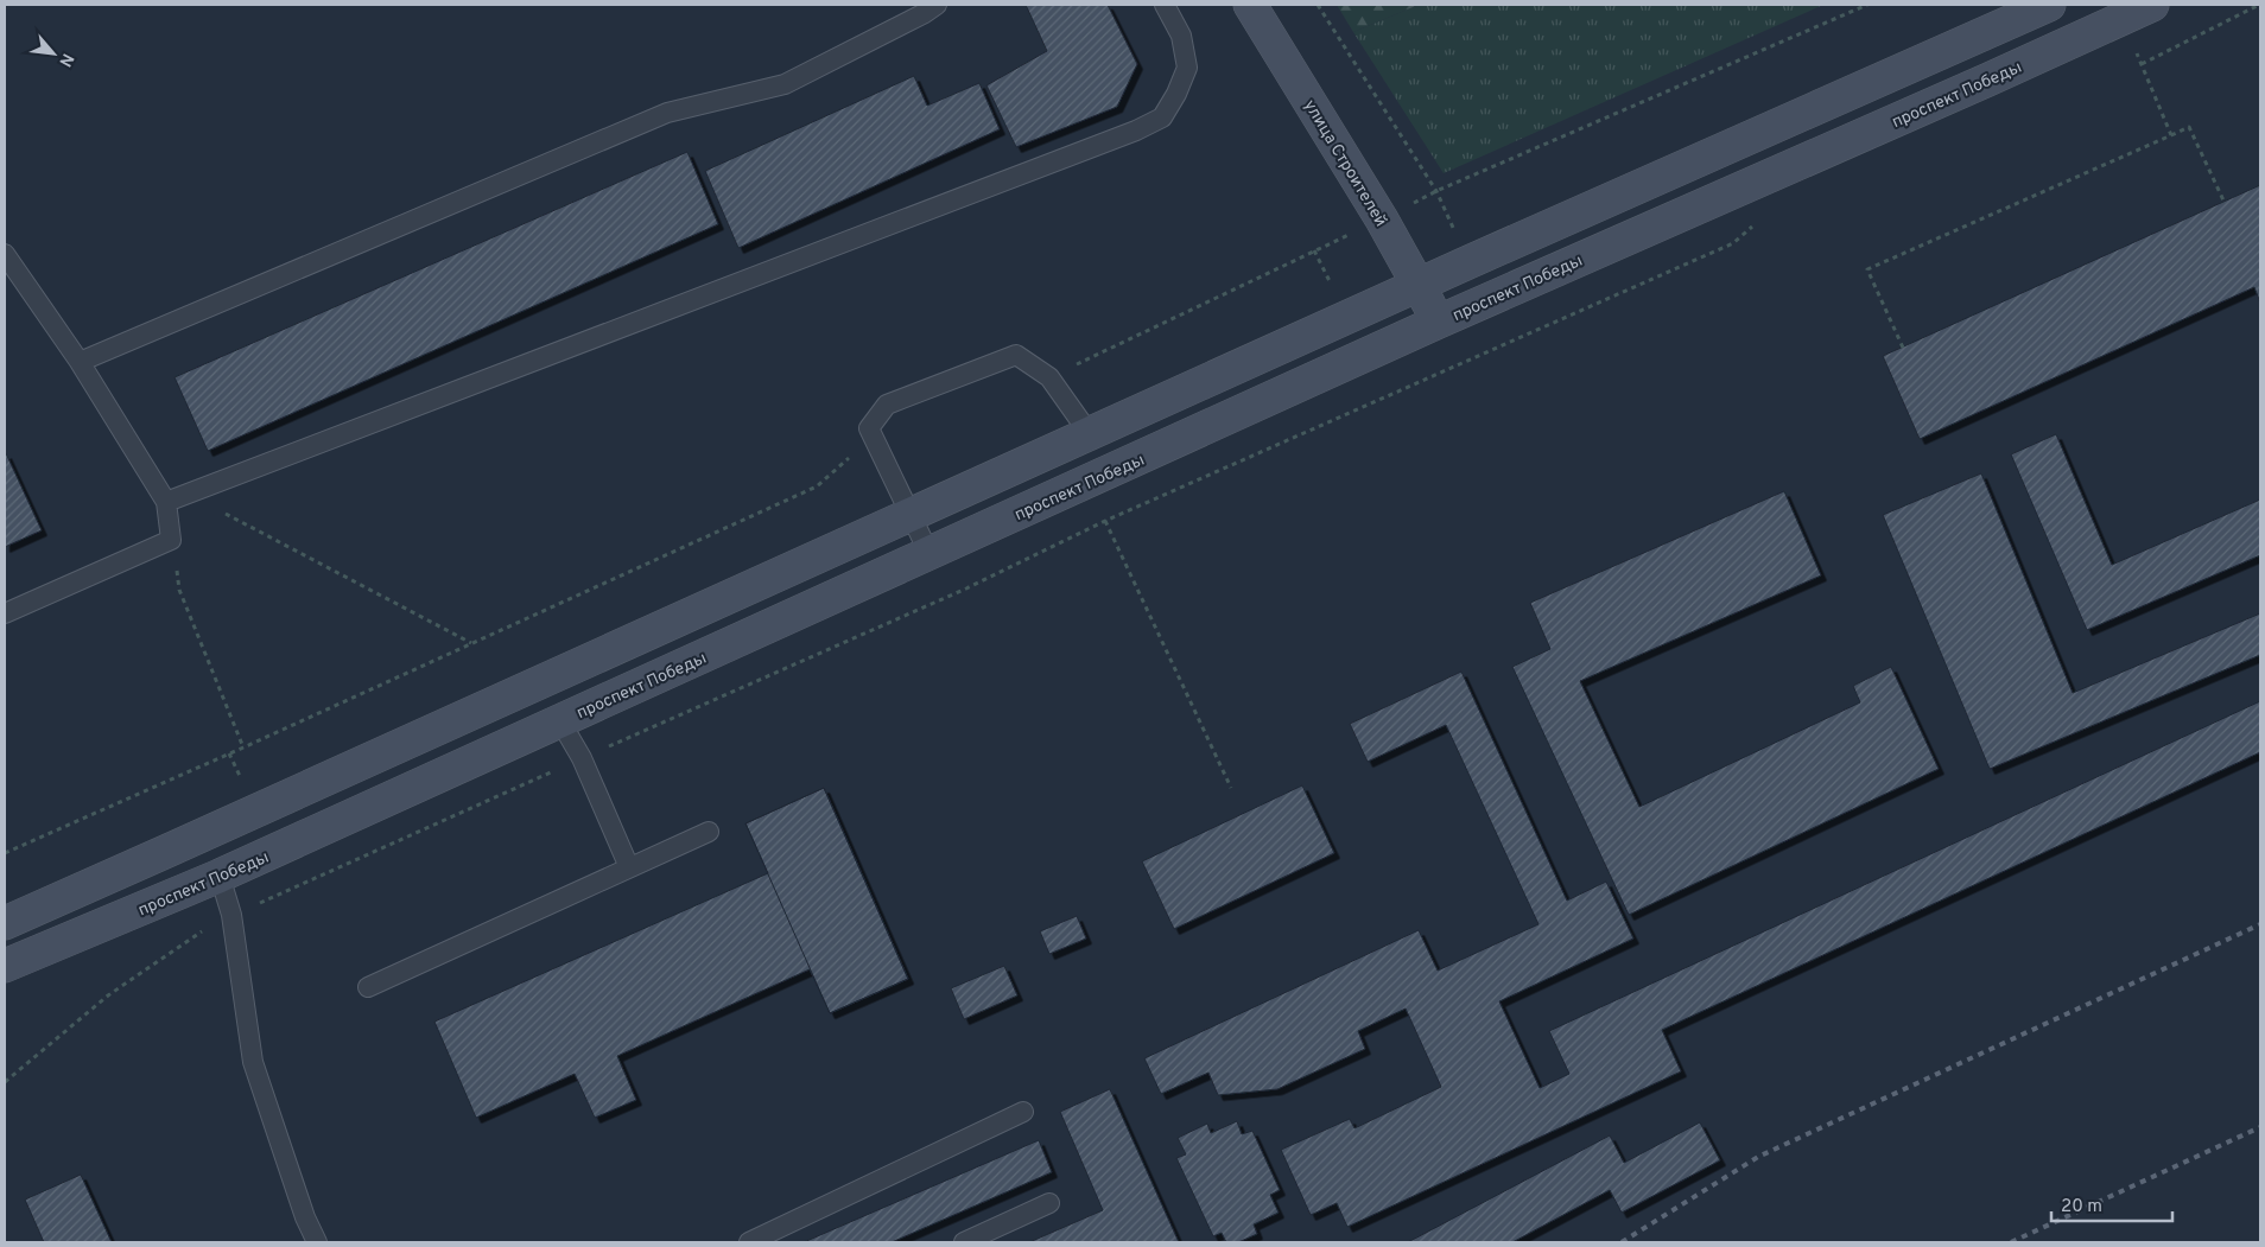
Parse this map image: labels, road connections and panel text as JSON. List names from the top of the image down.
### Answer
{
  "streets": {
    "main road": ["проспект Победы", "улица Строителей"]
  },
  "crossings": [
    ["проспект Победы", "улица Строителей"]
  ],
  "scale_bar": "20 m",
  "north": "bottom right"
}
